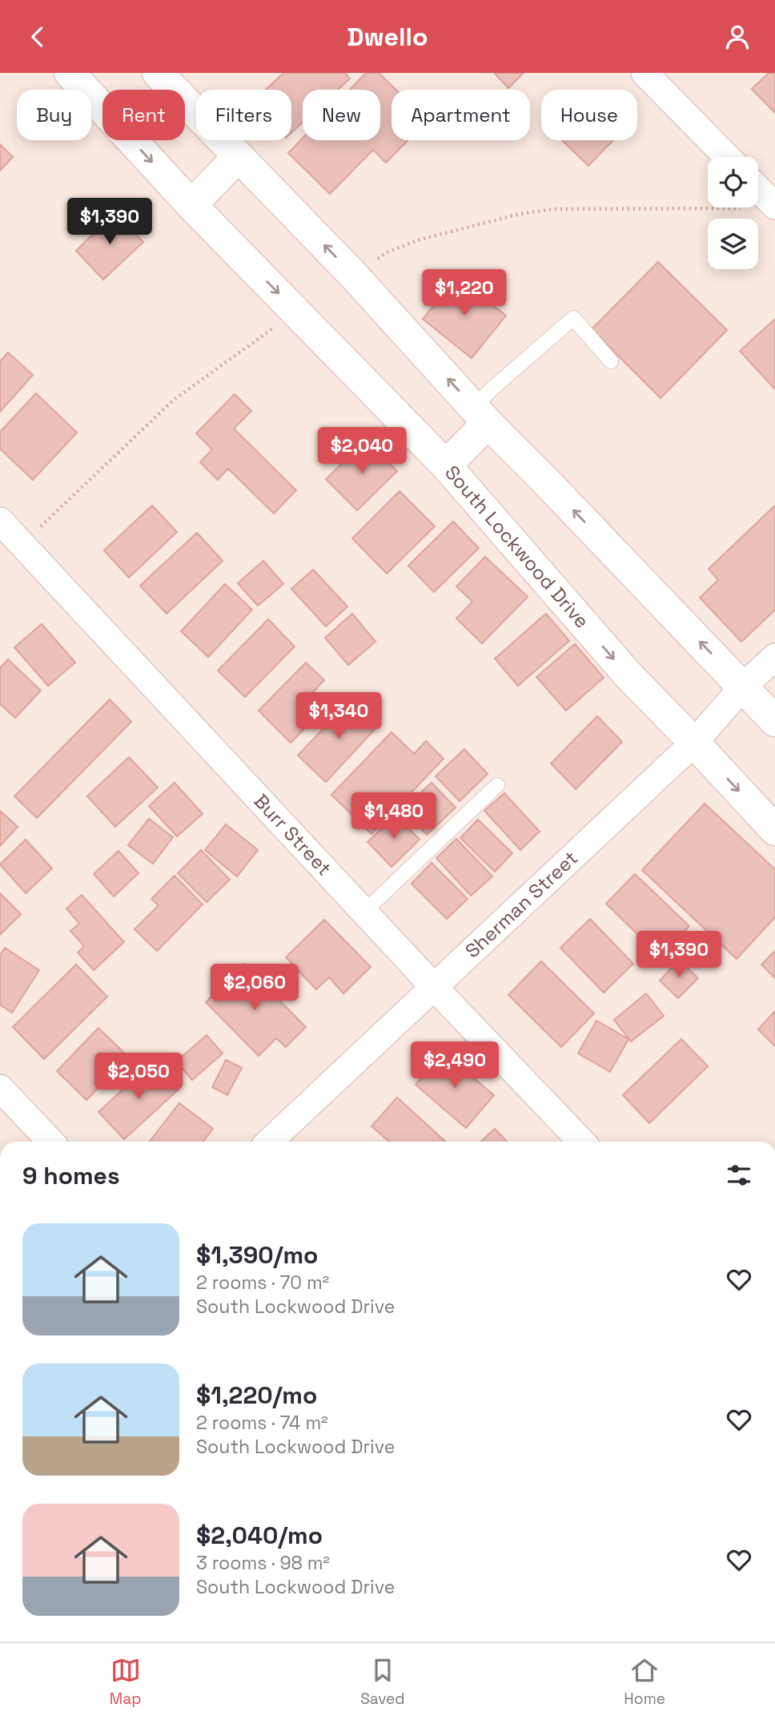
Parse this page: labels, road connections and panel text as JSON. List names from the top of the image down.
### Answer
{
  "streets": {
    "main road": ["South Lockwood Drive"],
    "street": ["Burr Street", "Sherman Street"]
  },
  "crossings": [
    ["South Lockwood Drive", "Sherman Street"],
    ["Burr Street", "Sherman Street"]
  ],
  "page": {
    "header": "Dwello",
    "chip": [
      "Buy",
      "Rent",
      "Filters",
      "New",
      "Apartment",
      "House"
    ],
    "price": [
      "$1,390",
      "$1,220",
      "$2,040",
      "$1,340",
      "$1,480",
      "$1,390",
      "$2,060",
      "$2,490",
      "$2,050"
    ],
    "heading": "9 homes",
    "list": [
      {
        "name": "$1,390/mo",
        "note": "2 rooms · 70 m² · South Lockwood Drive"
      },
      {
        "name": "$1,220/mo",
        "note": "2 rooms · 74 m² · South Lockwood Drive"
      },
      {
        "name": "$2,040/mo",
        "note": "3 rooms · 98 m² · South Lockwood Drive"
      }
    ],
    "tabs": ["Map", "Saved", "Home"]
  }
}
